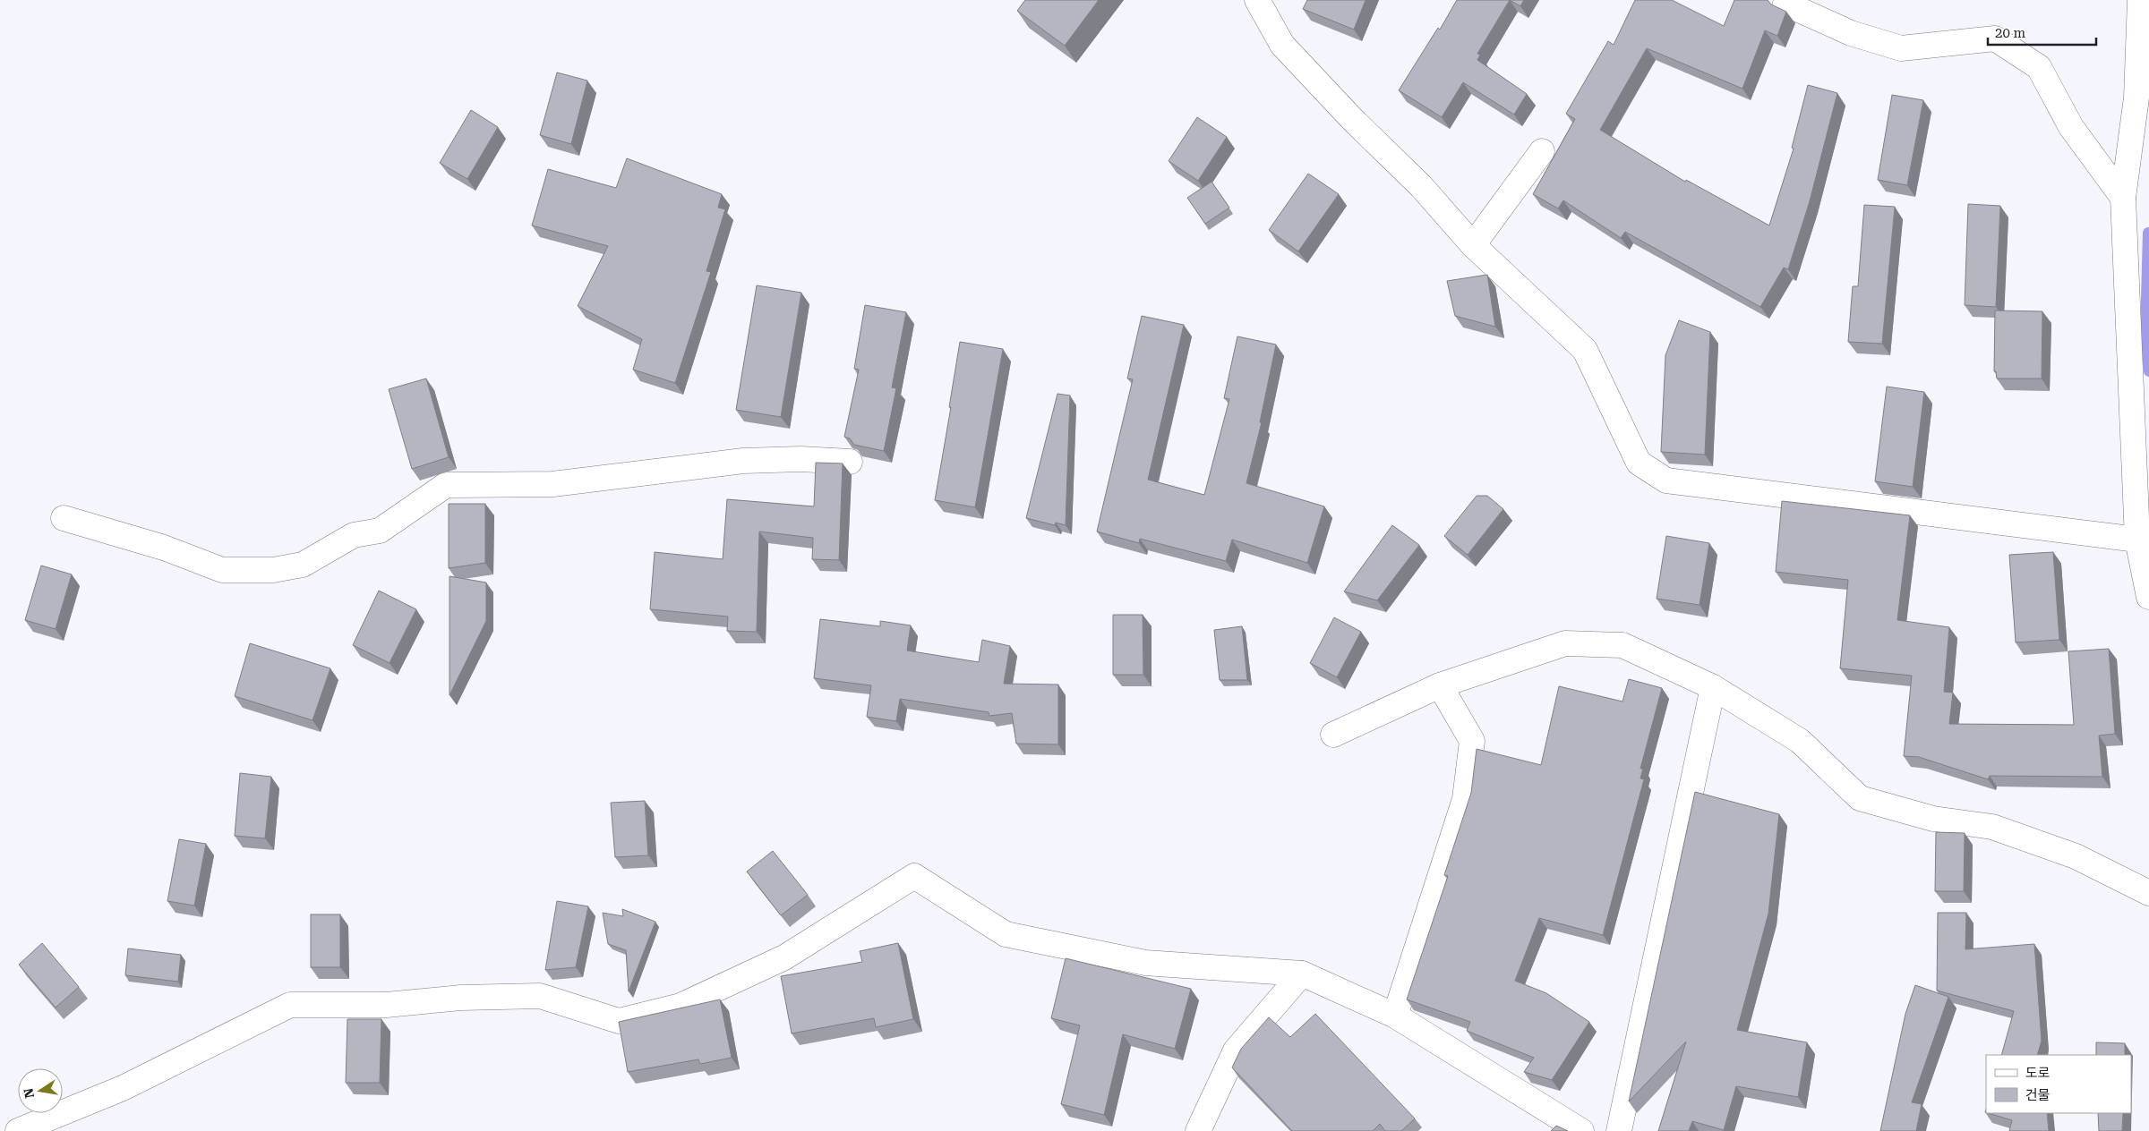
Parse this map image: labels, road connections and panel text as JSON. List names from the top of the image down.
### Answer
{
  "legend": ["도로", "건물"],
  "scale_bar": "20 m",
  "north": "left"
}
